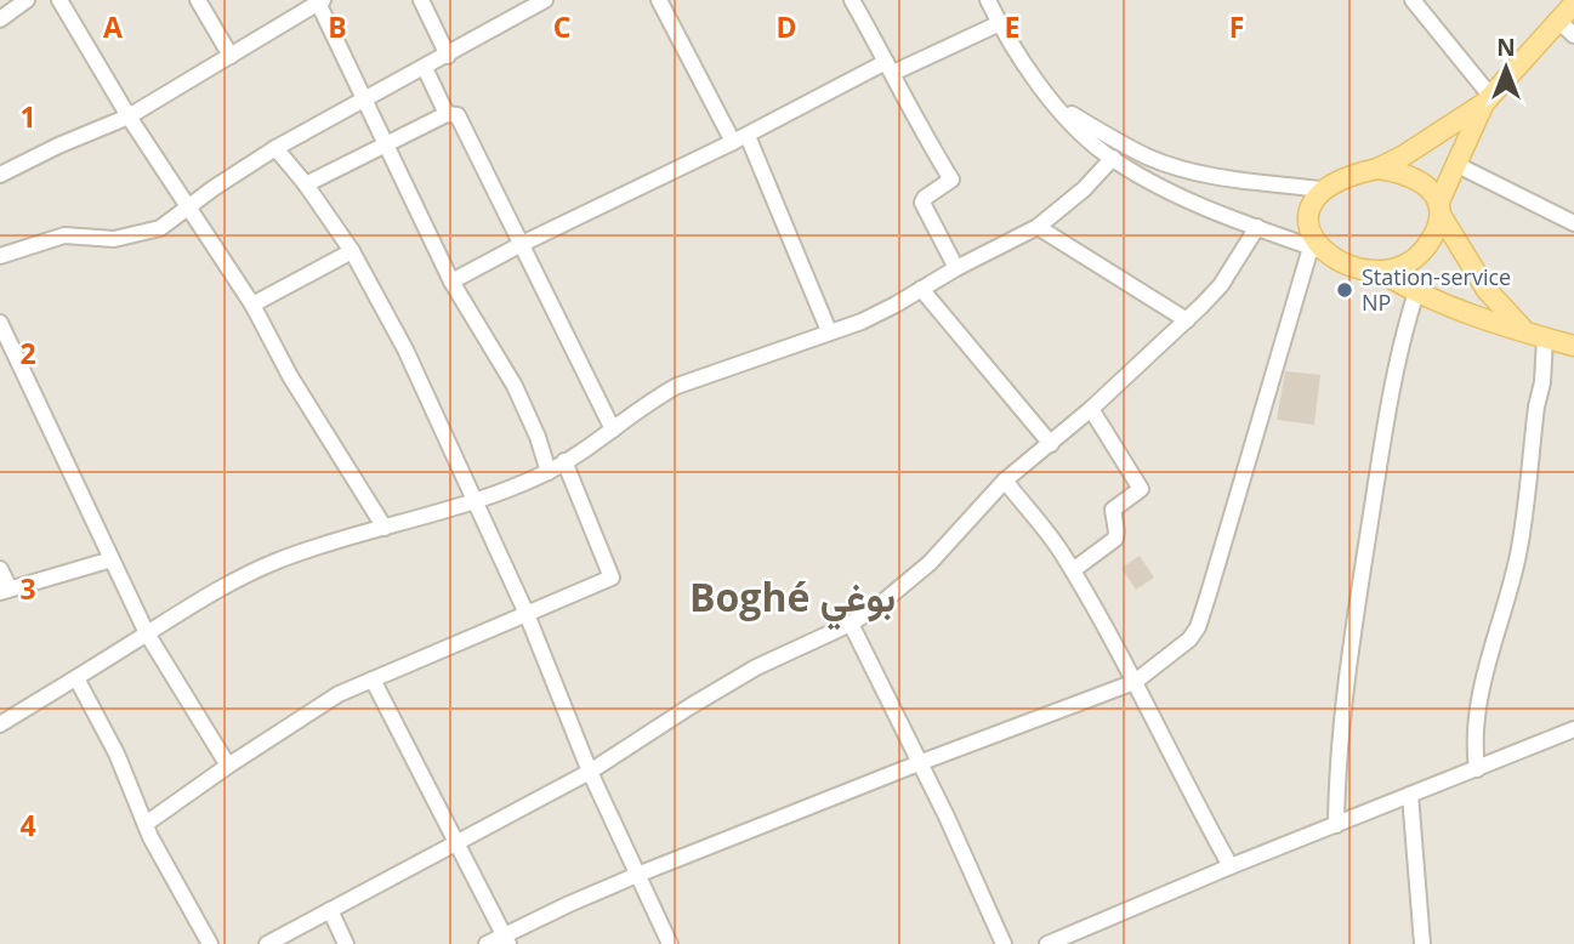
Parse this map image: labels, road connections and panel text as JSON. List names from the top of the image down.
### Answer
{
  "districts": ["Boghé بوغي"],
  "places": ["Station-service NP"],
  "north": "top",
  "grid": {
    "columns": [
      "A",
      "B",
      "C",
      "D",
      "E",
      "F"
    ],
    "rows": [
      "1",
      "2",
      "3",
      "4"
    ]
  }
}
